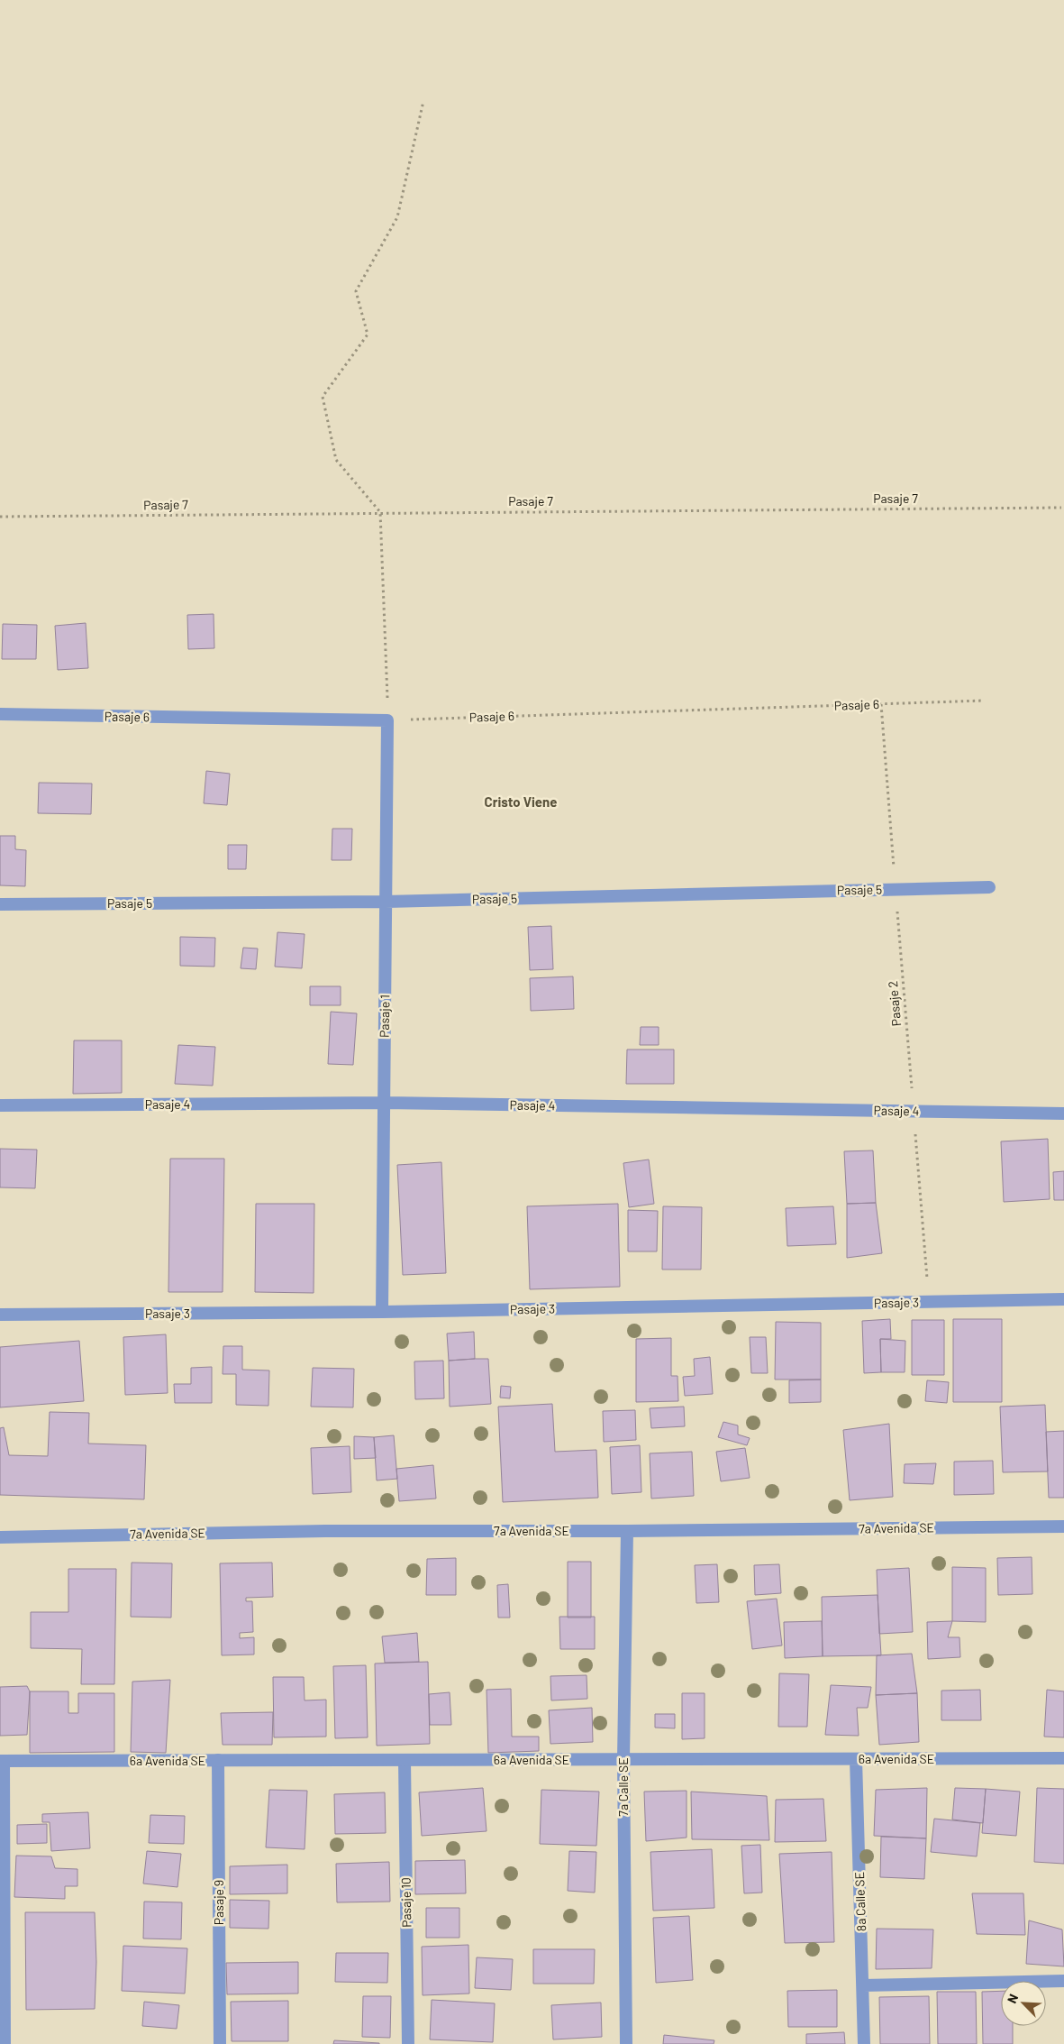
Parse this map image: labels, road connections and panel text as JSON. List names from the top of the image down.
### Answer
{
  "streets": {
    "street": [
      "Pasaje 6",
      "Pasaje 5",
      "Pasaje 1",
      "Pasaje 4",
      "Pasaje 3",
      "7a Avenida SE",
      "6a Avenida SE",
      "7a Calle SE",
      "8a Calle SE",
      "Pasaje 9",
      "Pasaje 10"
    ],
    "path": ["Pasaje 7", "Pasaje 2"]
  },
  "crossings": [
    ["Pasaje 6", "Pasaje 2"],
    ["Pasaje 6", "Pasaje 1"],
    ["Pasaje 5", "Pasaje 2"],
    ["Pasaje 5", "Pasaje 1"],
    ["Pasaje 2", "Pasaje 4"],
    ["Pasaje 2", "Pasaje 3"],
    ["Pasaje 1", "Pasaje 4"],
    ["Pasaje 1", "Pasaje 3"],
    ["7a Avenida SE", "7a Calle SE"],
    ["6a Avenida SE", "7a Calle SE"],
    ["6a Avenida SE", "8a Calle SE"],
    ["6a Avenida SE", "Pasaje 9"],
    ["6a Avenida SE", "Pasaje 10"]
  ],
  "districts": ["Cristo Viene"],
  "north": "top left"
}
